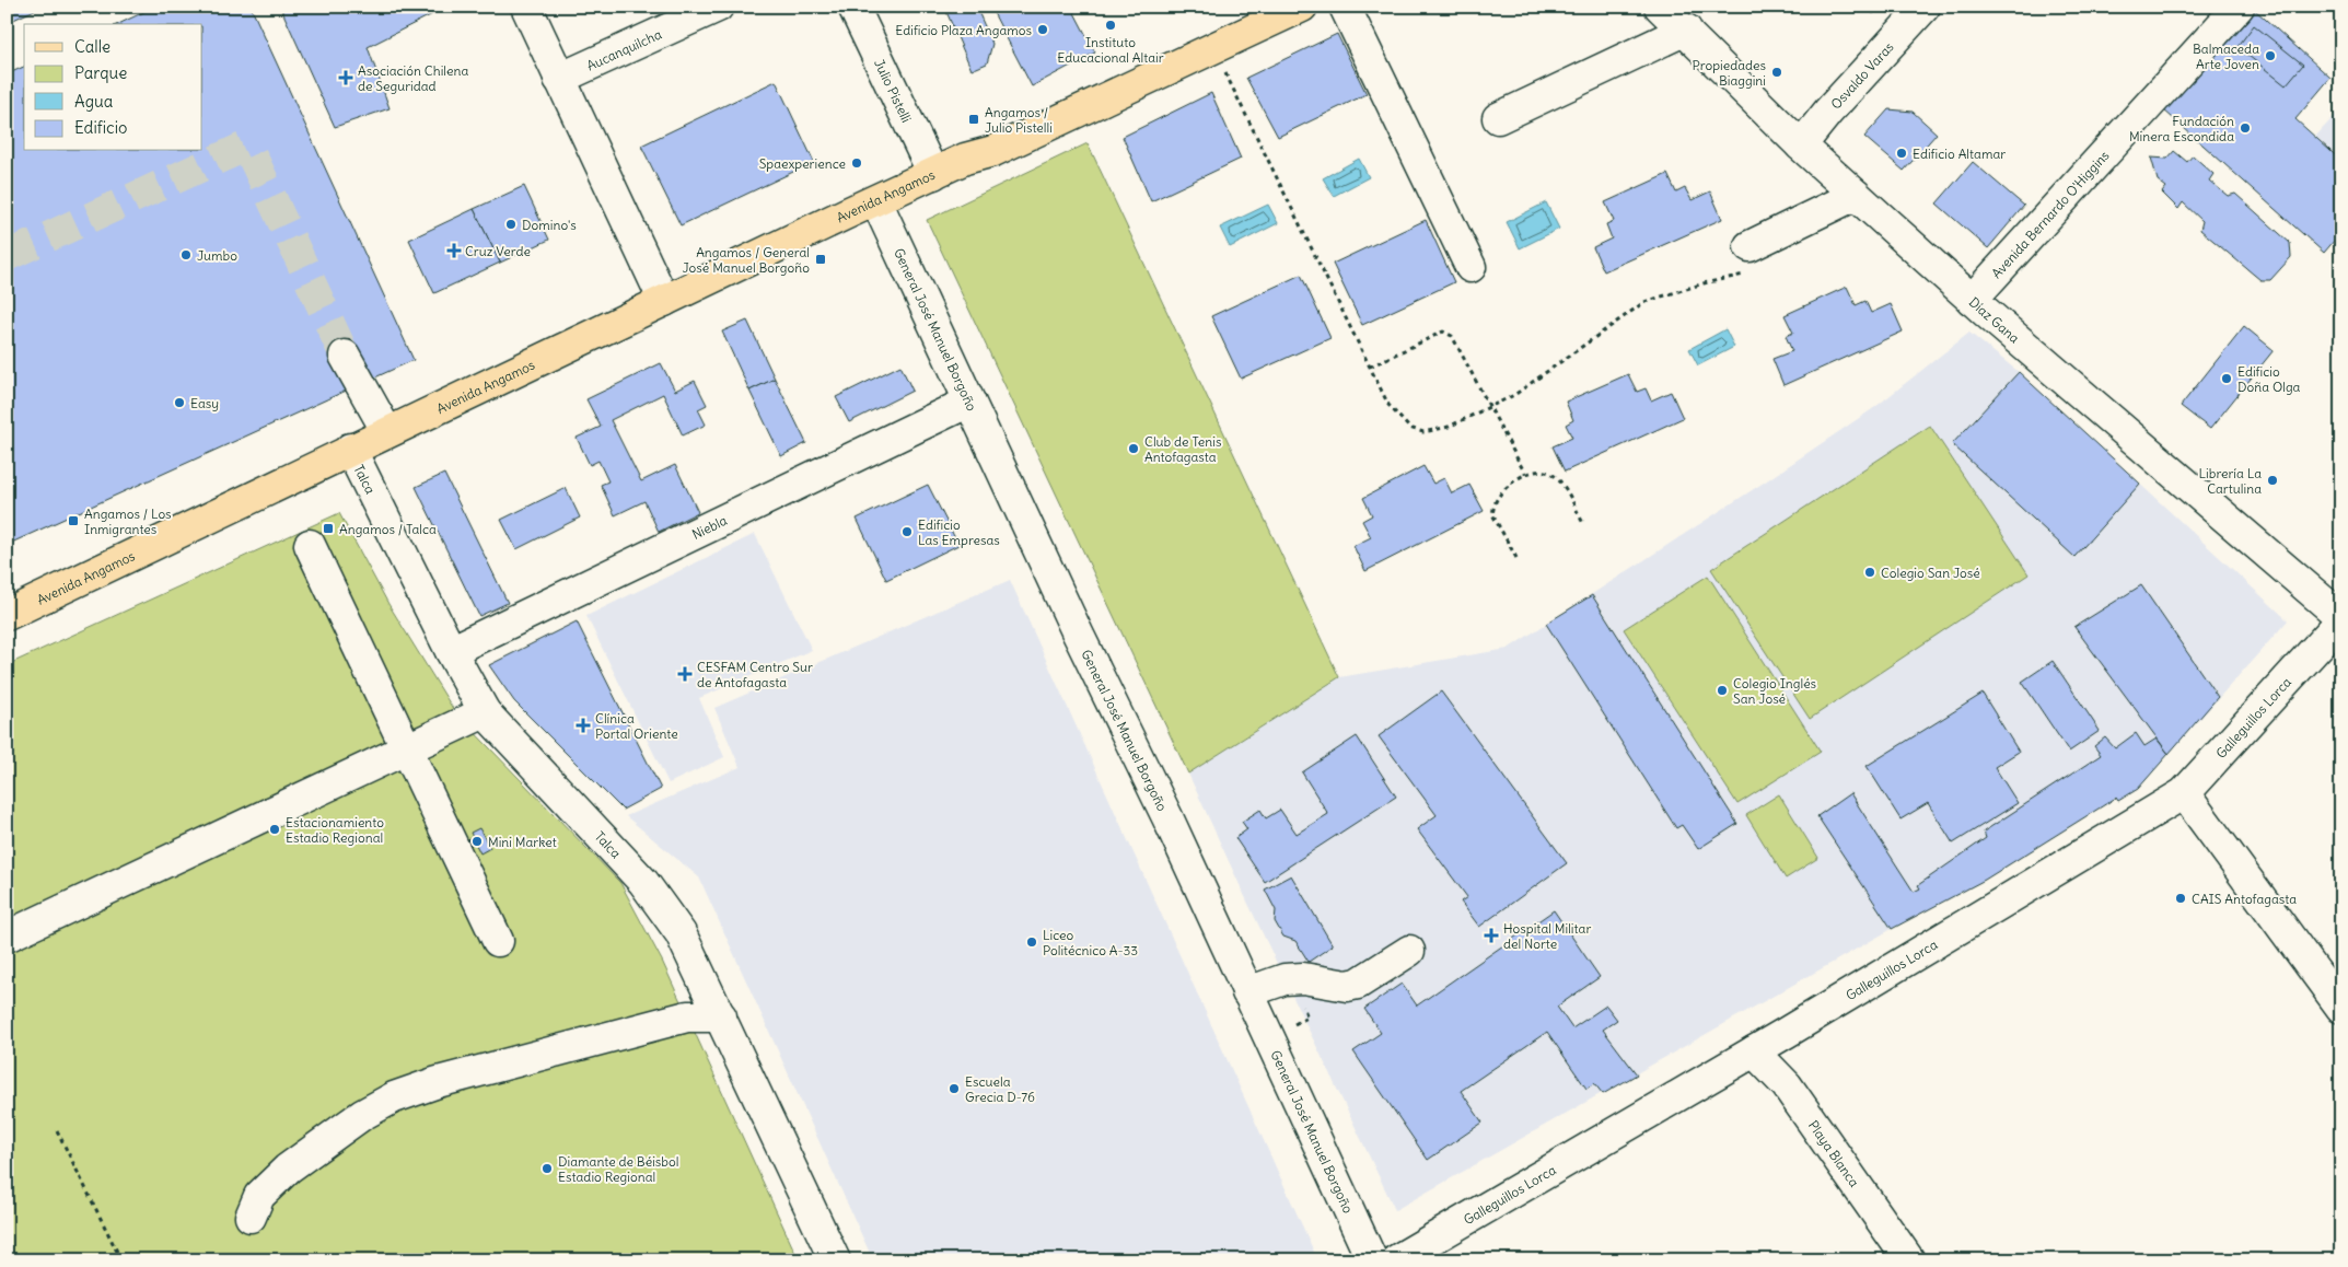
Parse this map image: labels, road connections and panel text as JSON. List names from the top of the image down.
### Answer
{
  "streets": {
    "main road": ["Avenida Angamos"],
    "street": [
      "Aucanquilcha",
      "Osvaldo Varas",
      "Julio Pistelli",
      "Avenida Bernardo O'Higgins",
      "Díaz Gana",
      "General José Manuel Borgoño",
      "Talca",
      "Niebla",
      "Galleguillos Lorca",
      "Playa Blanca"
    ]
  },
  "crossings": [
    ["Osvaldo Varas", "Díaz Gana"],
    ["Julio Pistelli", "Avenida Angamos"],
    ["Avenida Angamos", "General José Manuel Borgoño"],
    ["Avenida Angamos", "Talca"],
    ["Avenida Bernardo O'Higgins", "Díaz Gana"],
    ["Díaz Gana", "Galleguillos Lorca"],
    ["General José Manuel Borgoño", "Niebla"],
    ["Talca", "Niebla"],
    ["Galleguillos Lorca", "Playa Blanca"]
  ],
  "places": {
    "other": [
      "Instituto Educacional Altair",
      "Edificio Plaza Angamos",
      "Balmaceda Arte Joven",
      "Propiedades Biaggini",
      "Fundación Minera Escondida",
      "Edificio Altamar",
      "Spaexperience",
      "Domino's",
      "Jumbo",
      "Edificio Doña Olga",
      "Easy",
      "Club de Tenis Antofagasta",
      "Librería La Cartulina",
      "Edificio Las Empresas",
      "Colegio San José",
      "Colegio Inglés San José",
      "Estacionamiento Estadio Regional",
      "Mini Market",
      "CAIS Antofagasta",
      "Liceo Politécnico A-33",
      "Escuela Grecia D-76",
      "Diamante de Béisbol Estadio Regional"
    ],
    "health": [
      "Asociación Chilena de Seguridad",
      "Cruz Verde",
      "CESFAM Centro Sur de Antofagasta",
      "Clínica Portal Oriente",
      "Hospital Militar del Norte"
    ],
    "transit": [
      "Angamos / Julio Pistelli",
      "Angamos / General José Manuel Borgoño",
      "Angamos / Los Inmigrantes",
      "Angamos / Talca"
    ]
  },
  "legend": [
    "Calle",
    "Parque",
    "Agua",
    "Edificio"
  ]
}
